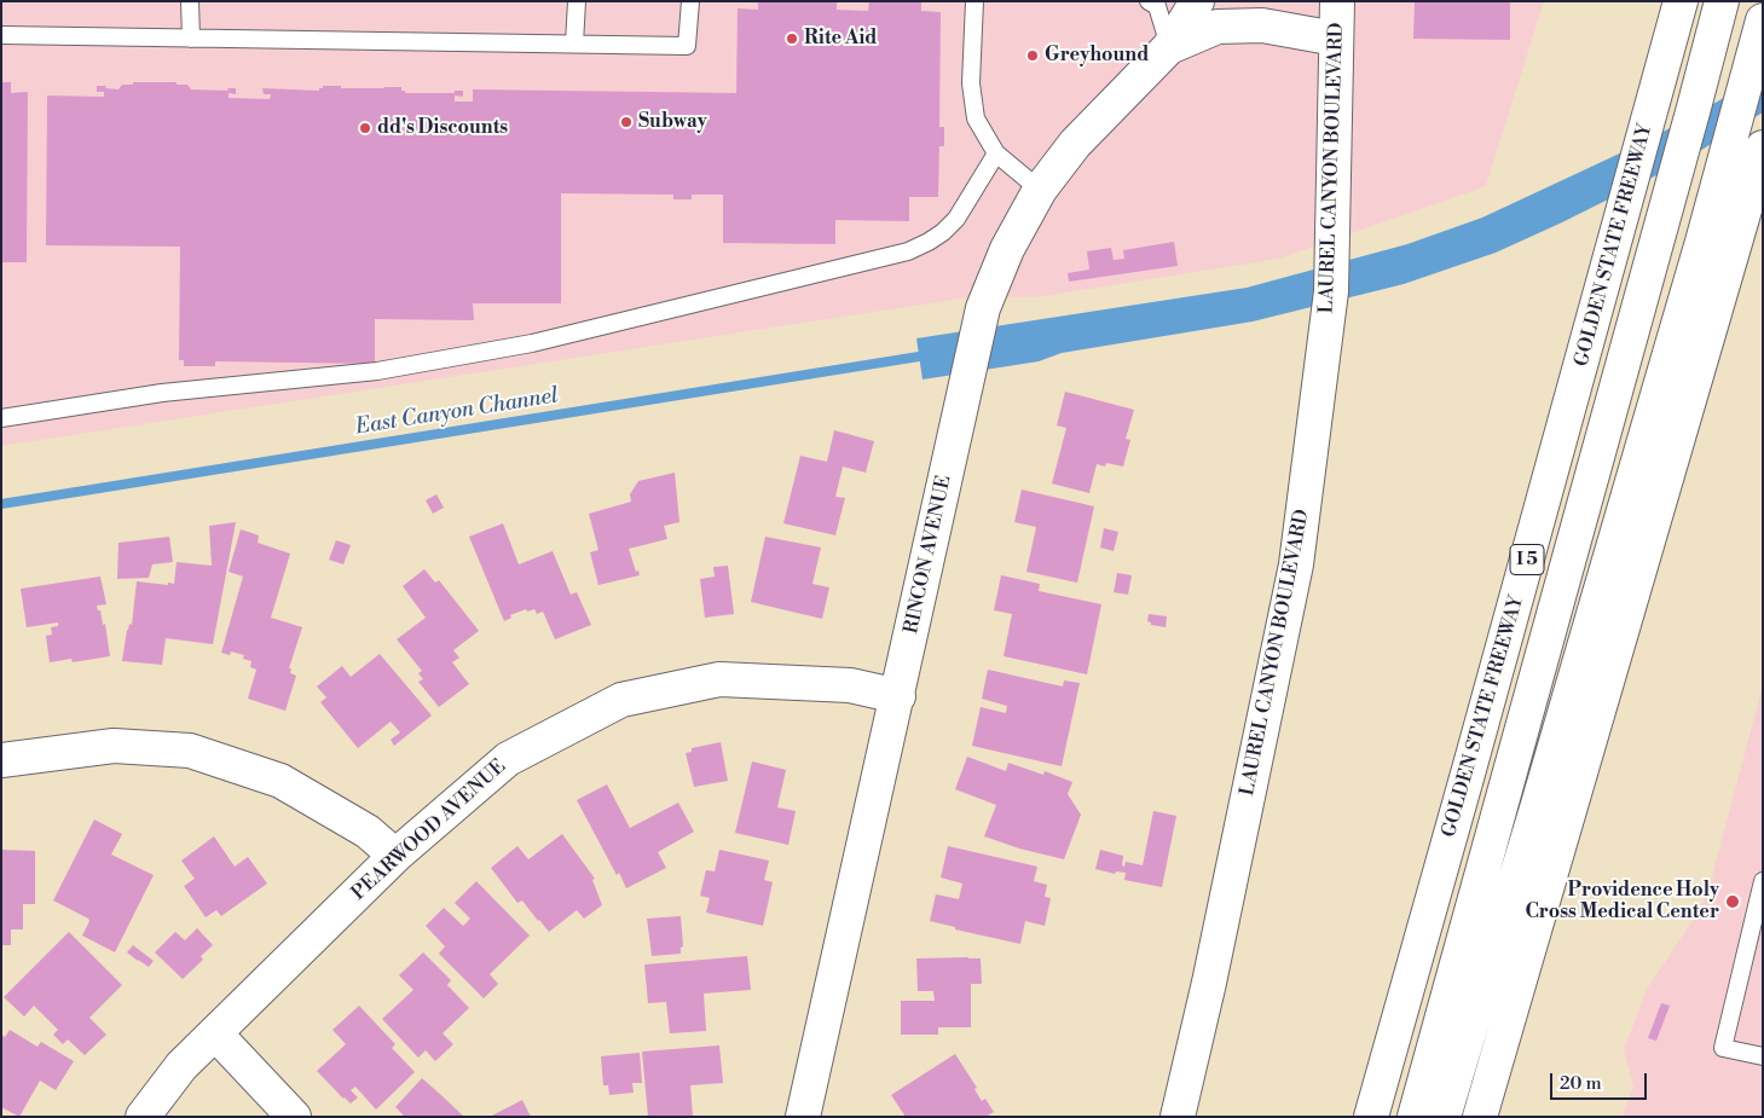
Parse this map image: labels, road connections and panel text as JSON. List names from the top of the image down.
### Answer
{
  "streets": {
    "main road": [
      "LAUREL CANYON BOULEVARD",
      "GOLDEN STATE FREEWAY",
      "RINCON AVENUE",
      "I 5",
      "PEARWOOD AVENUE"
    ]
  },
  "crossings": [
    ["LAUREL CANYON BOULEVARD", "RINCON AVENUE"],
    ["RINCON AVENUE", "PEARWOOD AVENUE"]
  ],
  "water": ["East Canyon Channel"],
  "places": [
    "Rite Aid",
    "Greyhound",
    "Subway",
    "dd's Discounts",
    "Providence Holy Cross Medical Center"
  ],
  "scale_bar": "20 m"
}
